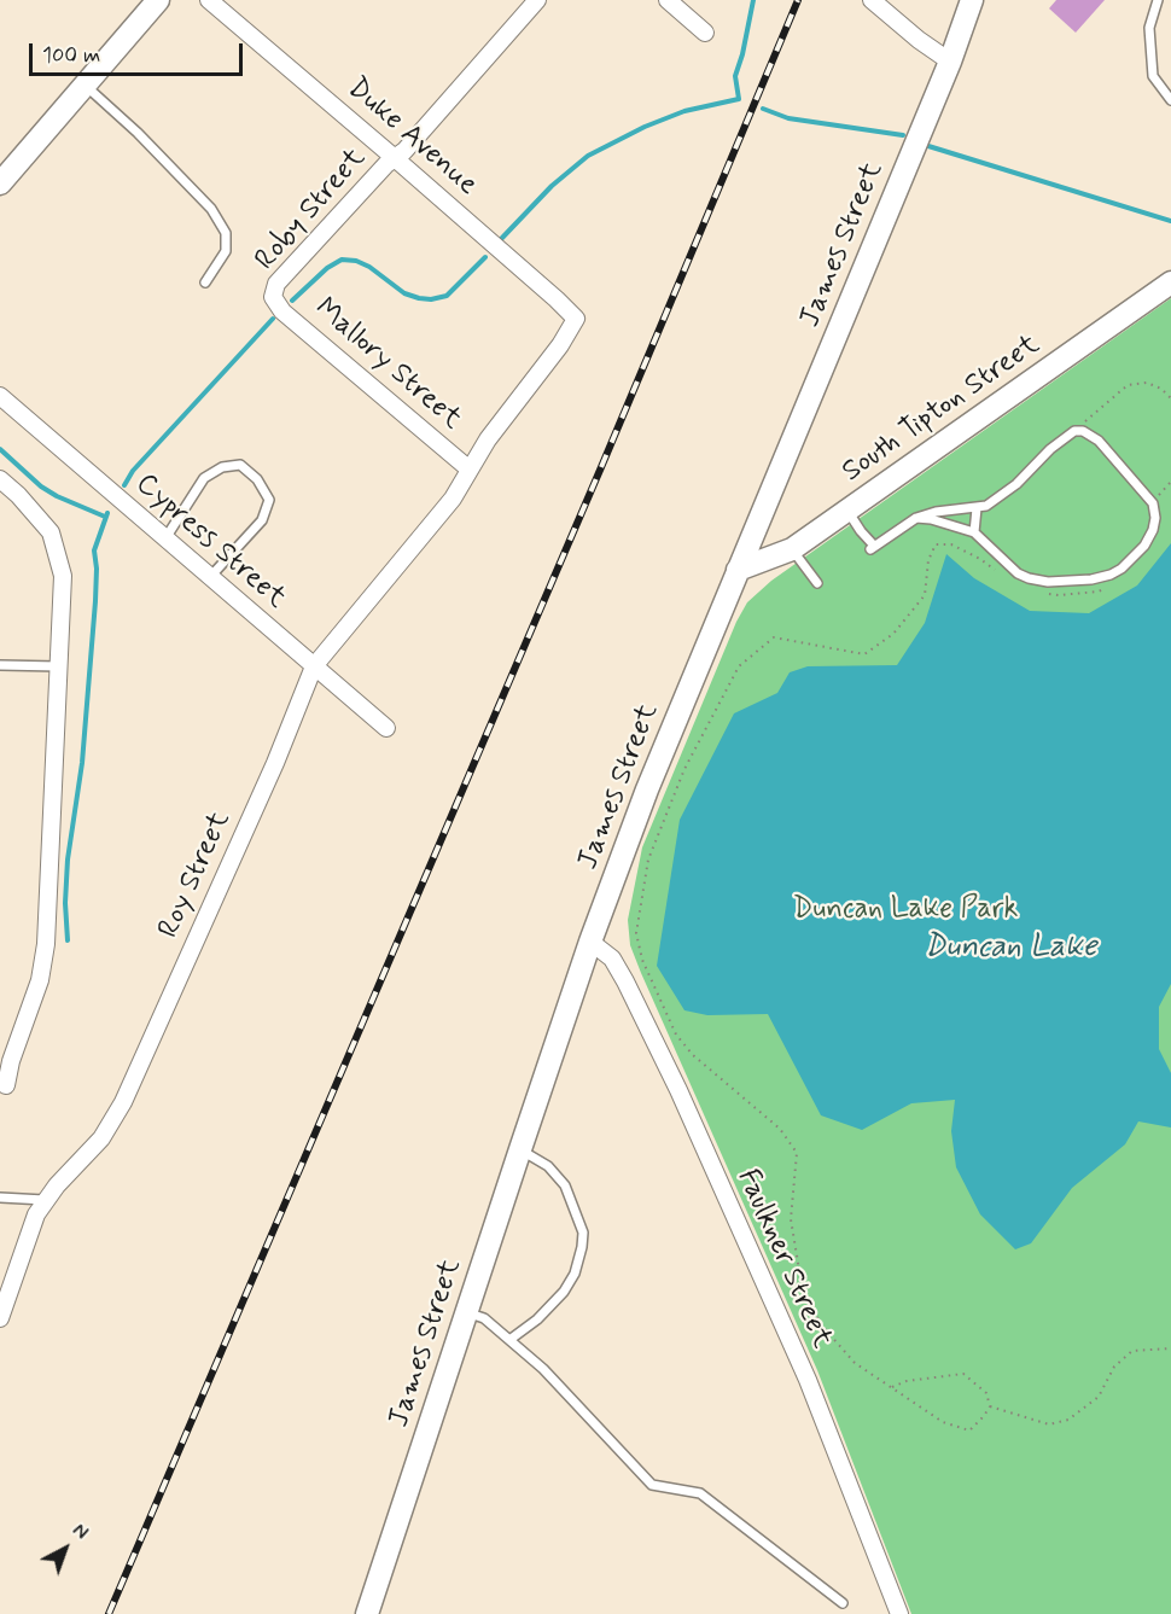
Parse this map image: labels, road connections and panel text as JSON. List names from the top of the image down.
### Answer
{
  "streets": {
    "street": [
      "Duke Avenue",
      "Roby Street",
      "James Street",
      "Mallory Street",
      "South Tipton Street",
      "Cypress Street",
      "Roy Street",
      "Faulkner Street"
    ]
  },
  "crossings": [
    ["Duke Avenue", "Roby Street"],
    ["Duke Avenue", "Roy Street"],
    ["Roby Street", "Mallory Street"],
    ["James Street", "South Tipton Street"],
    ["James Street", "Faulkner Street"],
    ["Mallory Street", "Roy Street"],
    ["Cypress Street", "Roy Street"]
  ],
  "water": ["Duncan Lake"],
  "parks": ["Duncan Lake Park"],
  "scale_bar": "100 m",
  "north": "top right"
}
